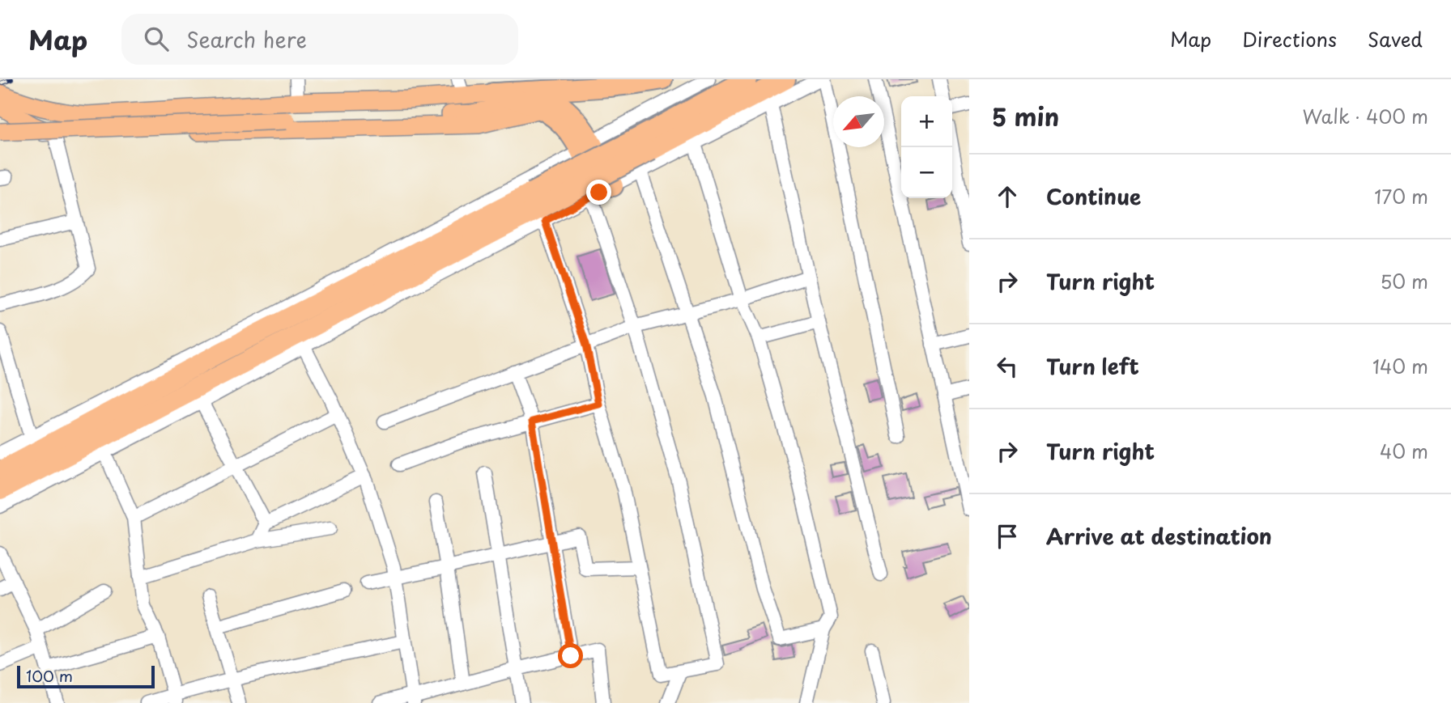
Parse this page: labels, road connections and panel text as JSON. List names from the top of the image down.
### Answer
{
  "scale_bar": "100 m",
  "north": "bottom left",
  "page": {
    "header": "Map",
    "search": "Search here",
    "nav": ["Map", "Directions", "Saved"],
    "heading": ["5 min", "Walk · 400 m"],
    "map_buttons": ["+", "−"],
    "list": [
      ["Continue", "170 m"],
      ["Turn right", "50 m"],
      ["Turn left", "140 m"],
      ["Turn right", "40 m"],
      "Arrive at destination"
    ],
    "scale": "100 m"
  }
}
